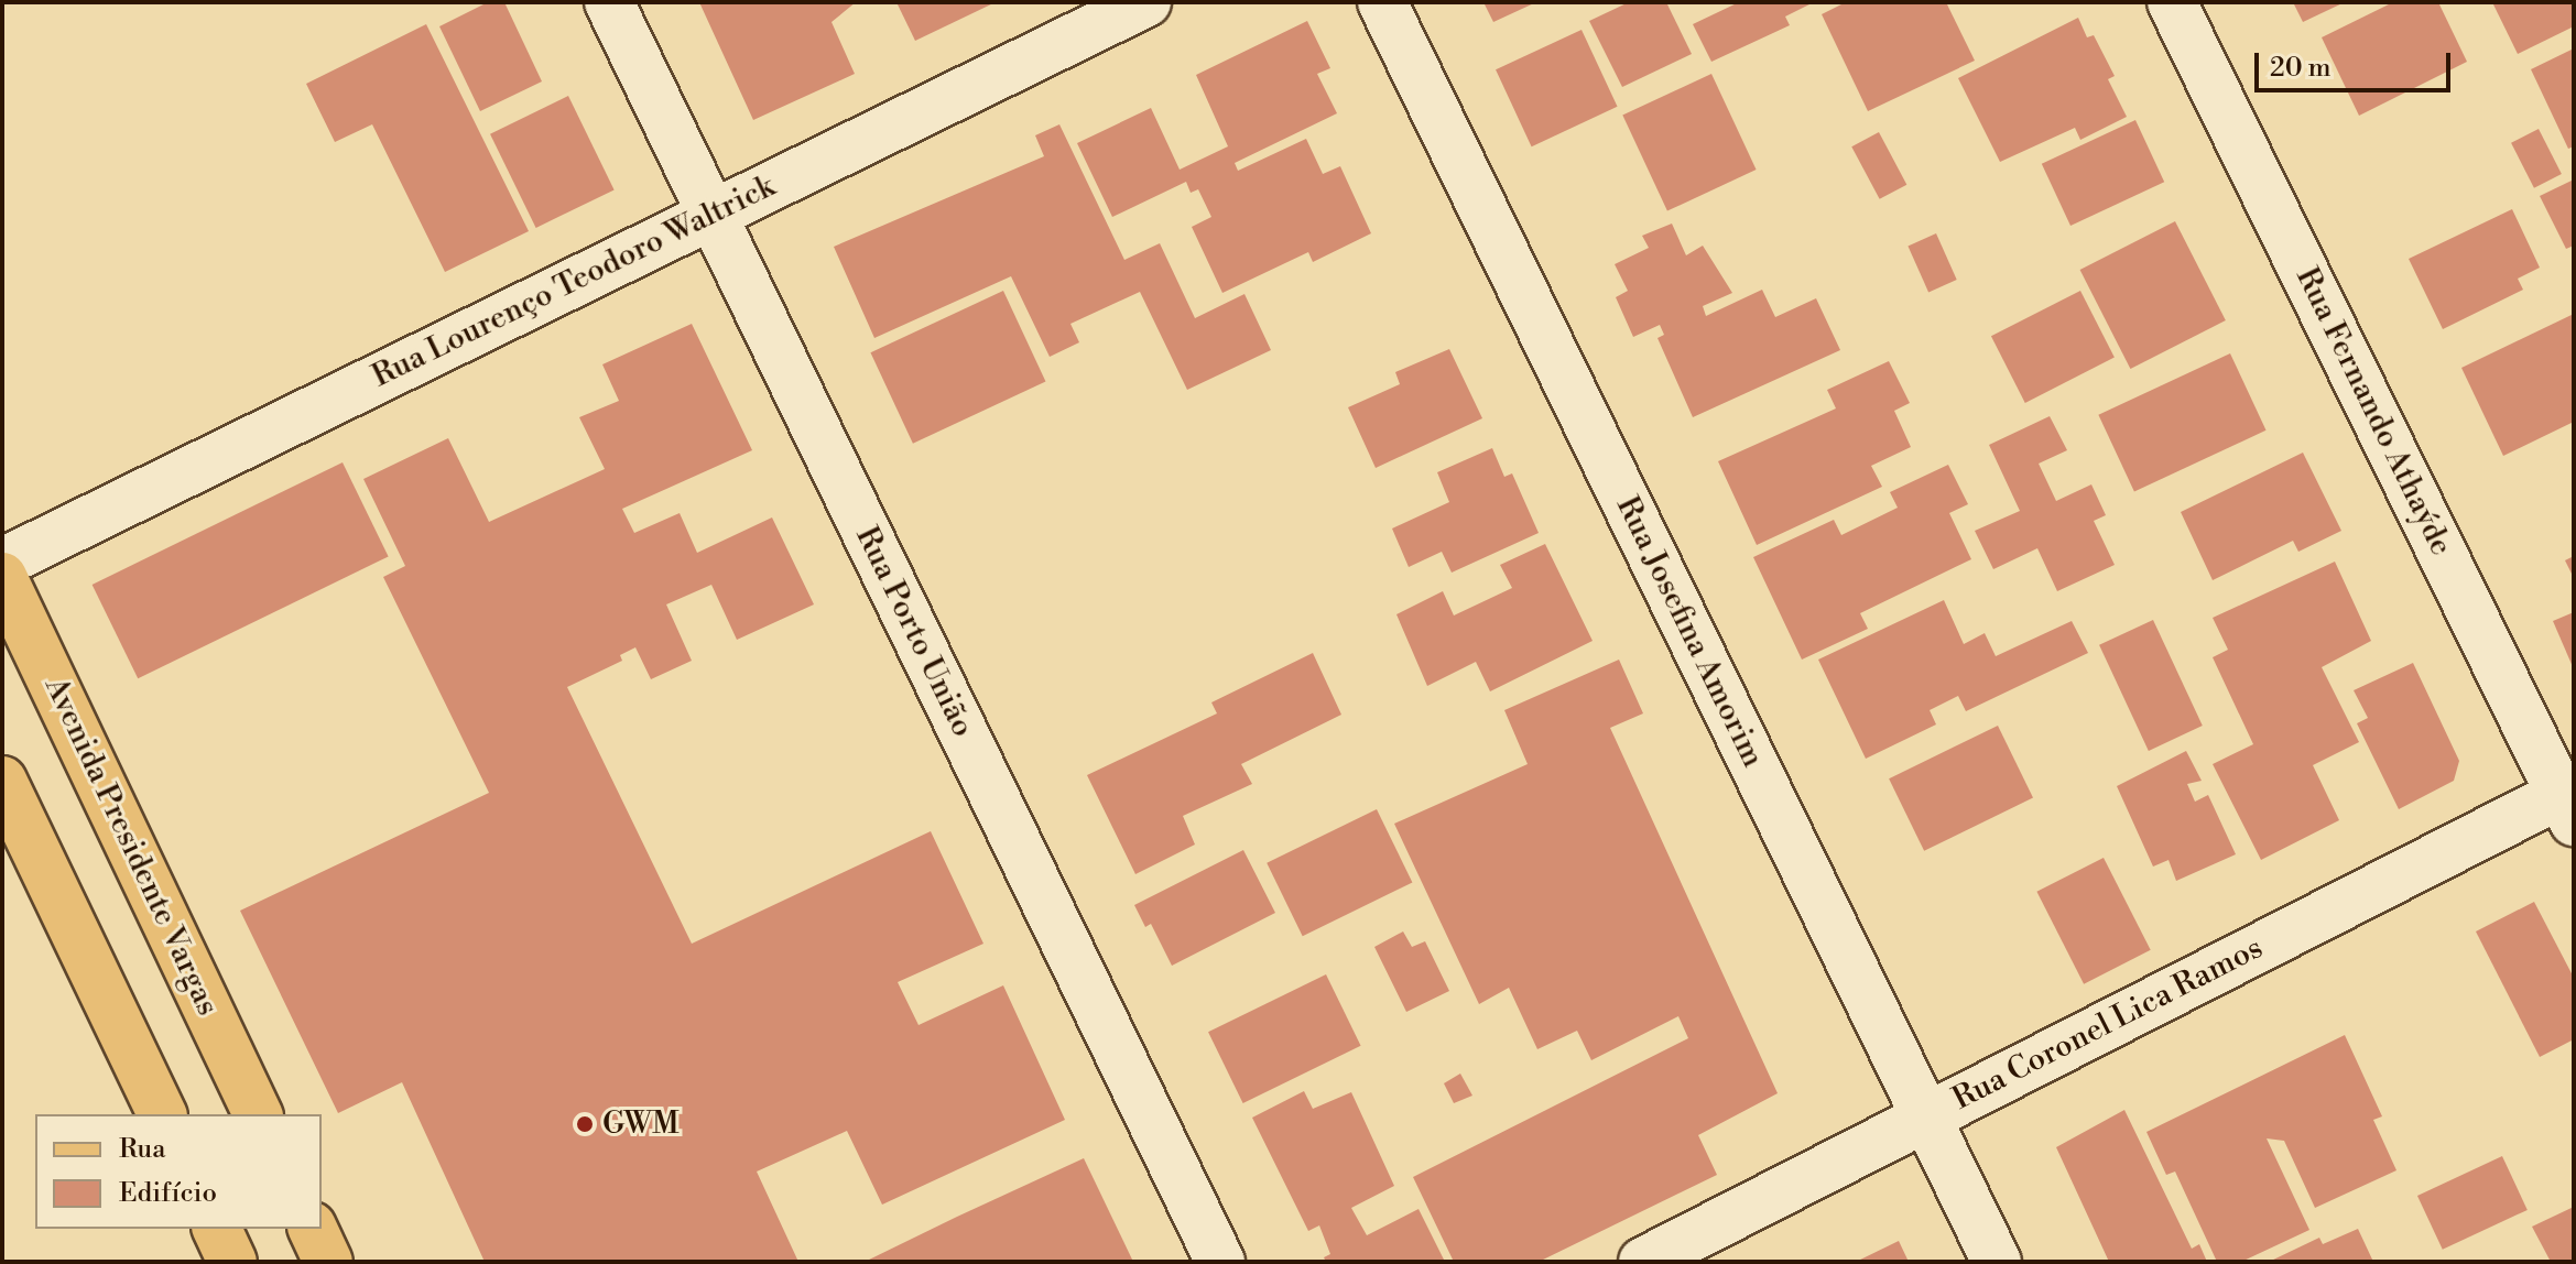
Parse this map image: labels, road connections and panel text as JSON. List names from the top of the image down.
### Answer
{
  "streets": {
    "main road": ["Avenida Presidente Vargas"],
    "street": [
      "Rua Lourenço Teodoro Waltrick",
      "Rua Fernando Athaýde",
      "Rua Porto União",
      "Rua Josefina Amorim",
      "Rua Coronel Lica Ramos"
    ]
  },
  "crossings": [
    ["Rua Lourenço Teodoro Waltrick", "Rua Porto União"],
    ["Rua Fernando Athaýde", "Rua Coronel Lica Ramos"],
    ["Rua Josefina Amorim", "Rua Coronel Lica Ramos"]
  ],
  "places": ["GWM"],
  "legend": ["Rua", "Edifício"],
  "scale_bar": "20 m"
}
